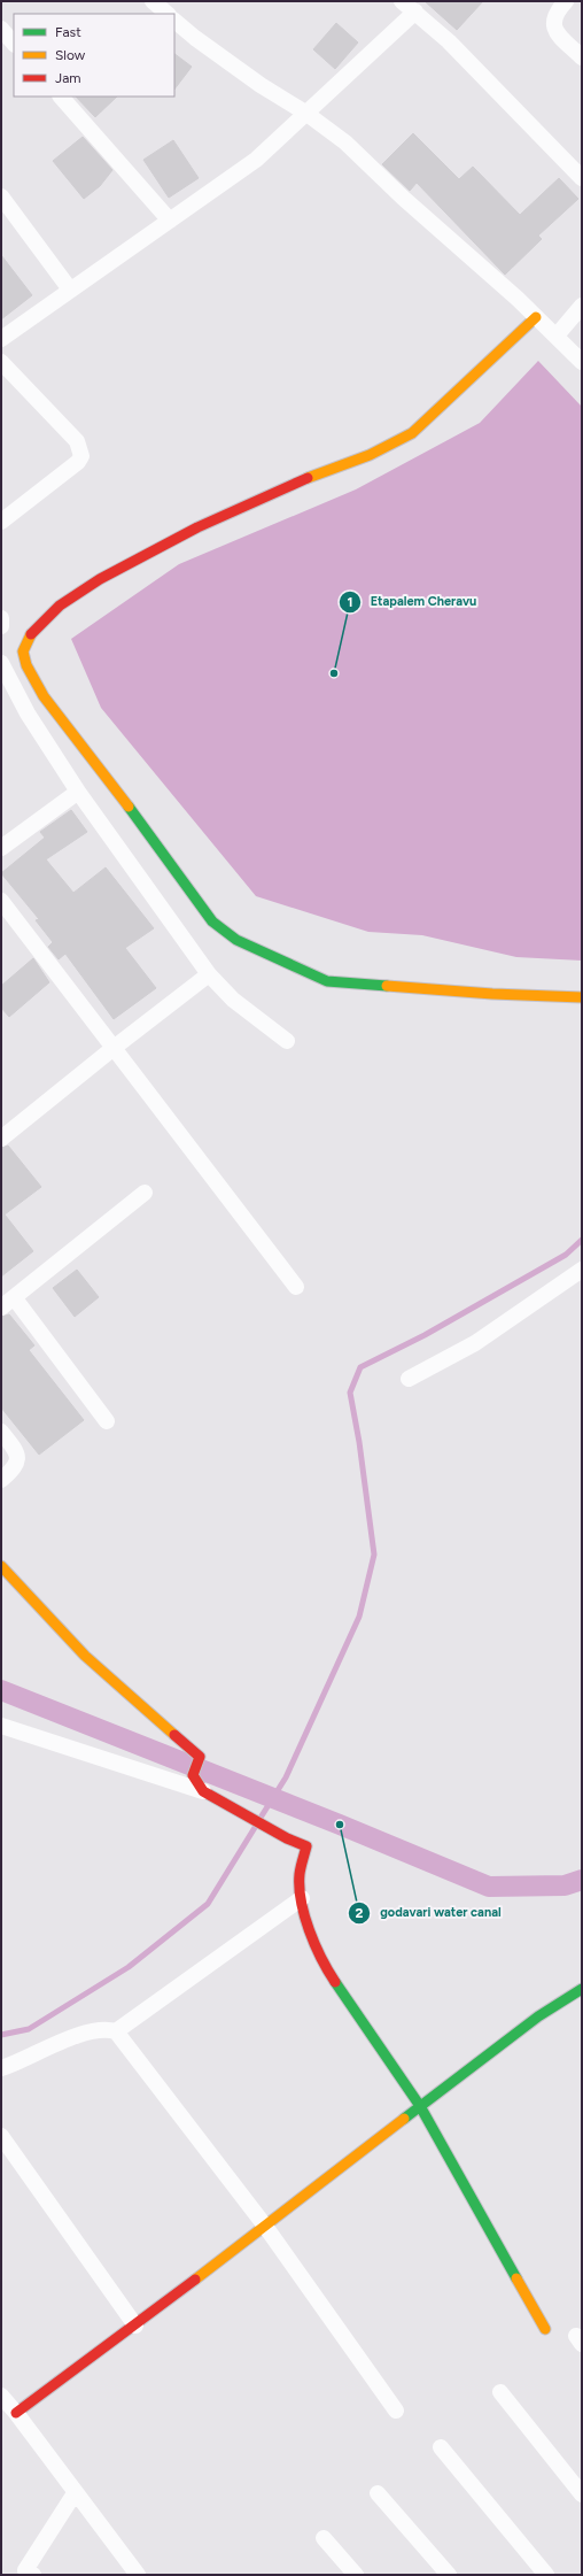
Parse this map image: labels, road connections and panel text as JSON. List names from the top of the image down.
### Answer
{
  "places": ["Etapalem Cheravu", "godavari water canal"],
  "legend": ["Fast", "Slow", "Jam"]
}
